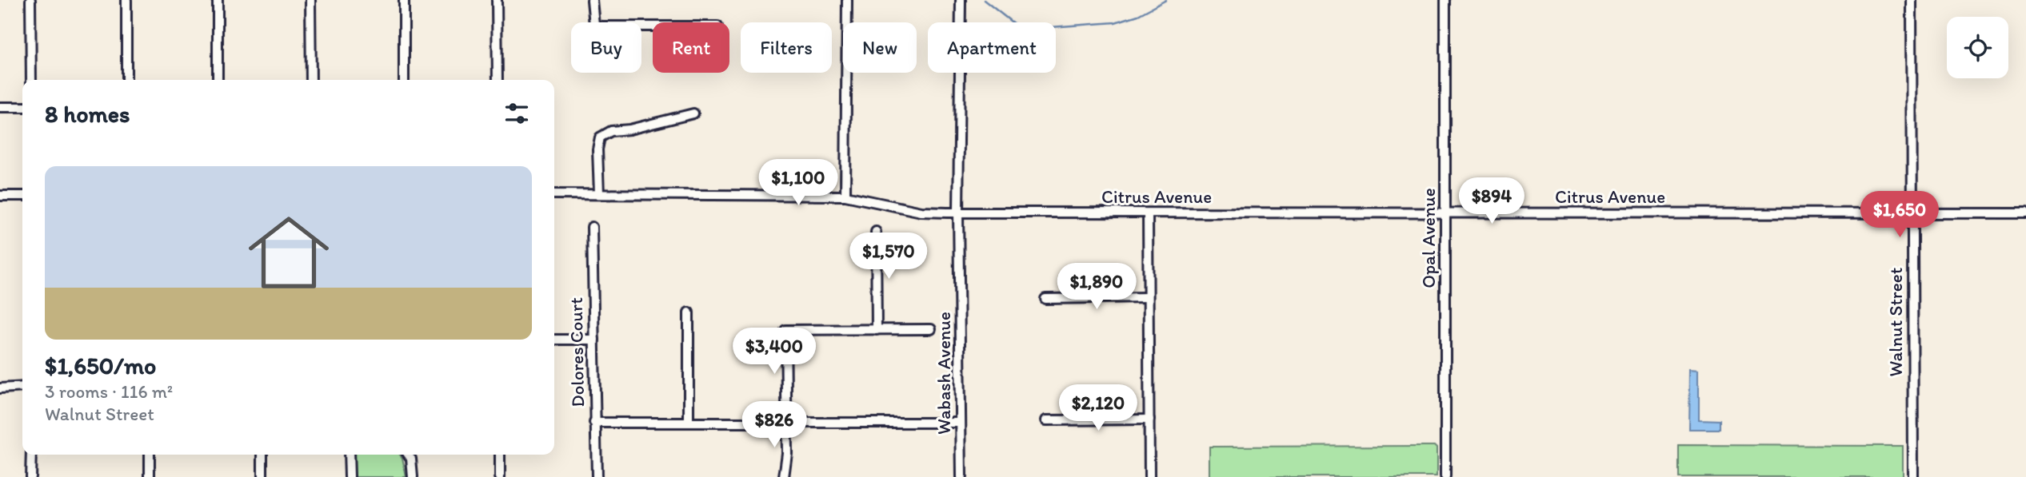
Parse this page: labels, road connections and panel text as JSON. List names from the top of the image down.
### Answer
{
  "streets": {
    "street": [
      "Citrus Avenue",
      "Opal Avenue",
      "Walnut Street",
      "Dolores Court",
      "Wabash Avenue"
    ]
  },
  "crossings": [
    ["Citrus Avenue", "Opal Avenue"],
    ["Citrus Avenue", "Walnut Street"],
    ["Citrus Avenue", "Wabash Avenue"]
  ],
  "page": {
    "chip": [
      "Buy",
      "Rent",
      "Filters",
      "New",
      "Apartment"
    ],
    "heading": "8 homes",
    "list": [
      {
        "name": "$1,650/mo",
        "note": "3 rooms · 116 m² · Walnut Street"
      }
    ],
    "price": [
      "$1,100",
      "$894",
      "$1,650",
      "$1,570",
      "$1,890",
      "$3,400",
      "$2,120",
      "$826"
    ]
  }
}
